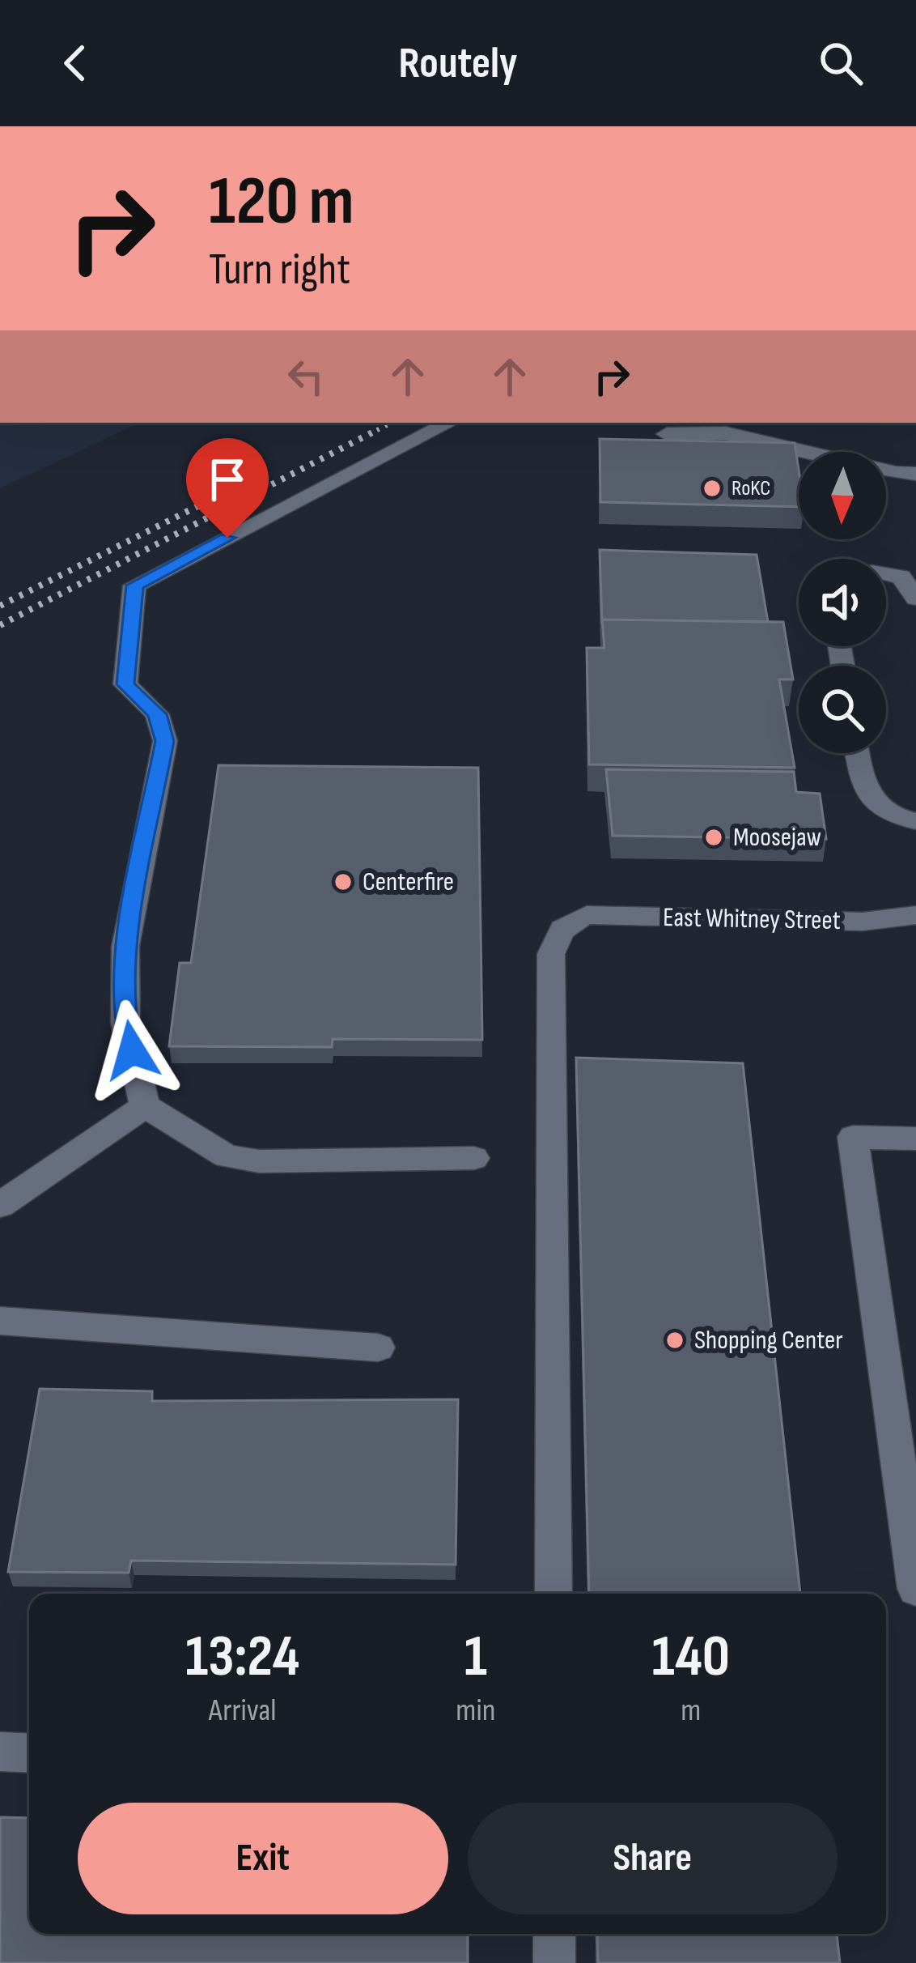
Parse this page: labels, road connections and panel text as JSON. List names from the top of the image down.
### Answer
{
  "streets": {
    "street": ["East Whitney Street"]
  },
  "places": [
    "RoKC",
    "Moosejaw",
    "Centerfire",
    "Shopping Center"
  ],
  "north": "bottom",
  "page": {
    "header": "Routely",
    "turn": ["120 m", "Turn right"],
    "eta": [
      "13:24",
      "Arrival",
      "1",
      "min",
      "140",
      "m"
    ],
    "buttons": ["Exit", "Share"]
  }
}
